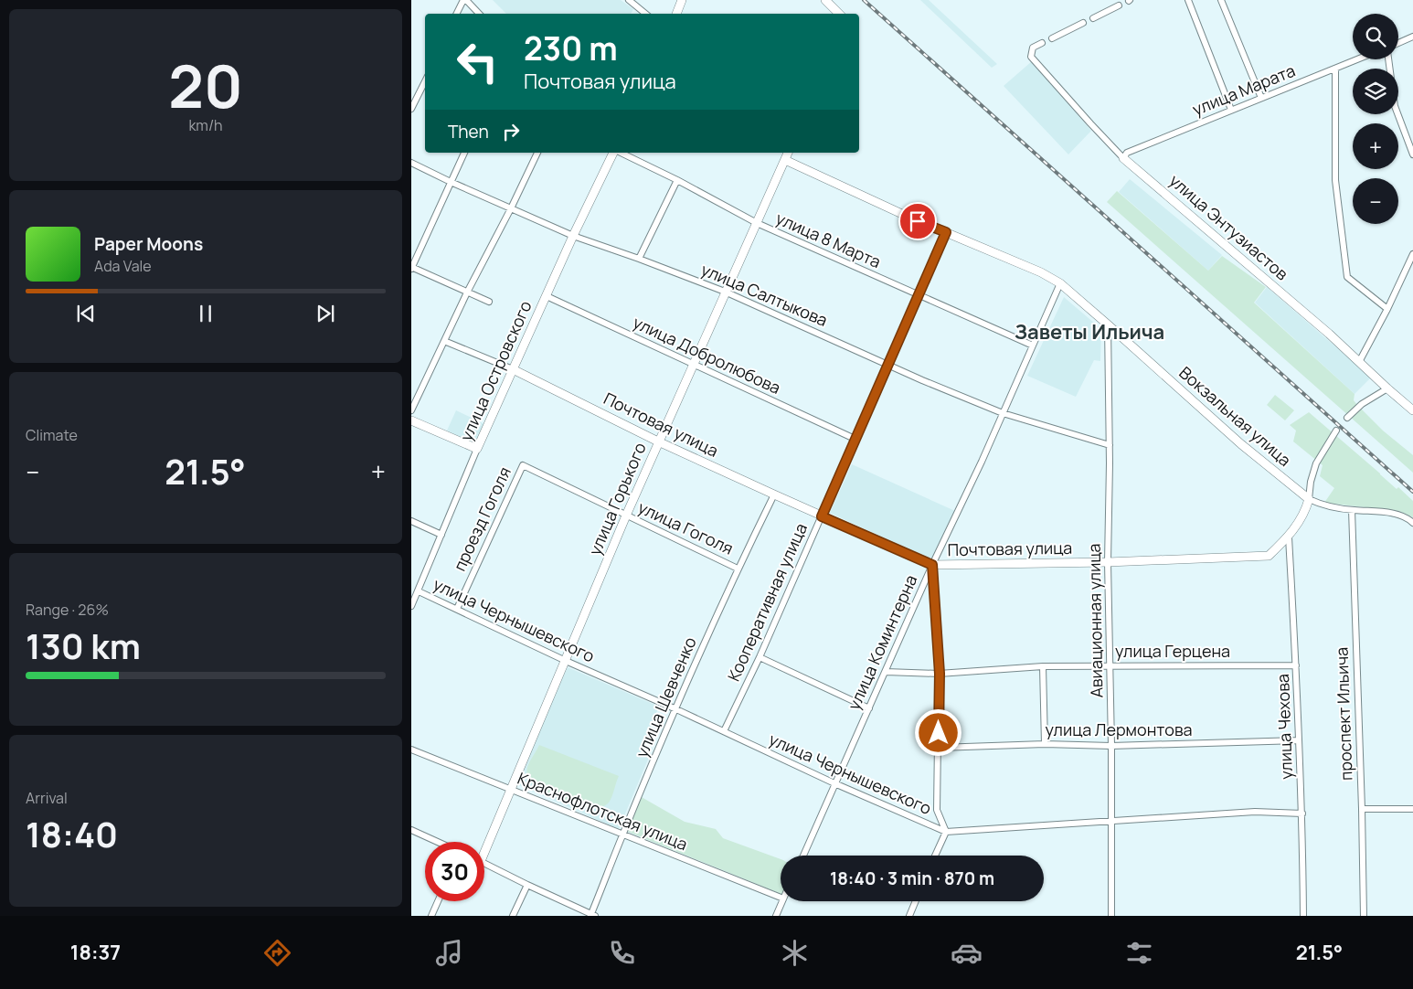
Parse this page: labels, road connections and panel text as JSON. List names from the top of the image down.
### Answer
{
  "streets": {
    "street": [
      "улица Марата",
      "улица Энтузиастов",
      "улица 8 Марта",
      "улица Салтыкова",
      "улица Добролюбова",
      "улица Островского",
      "Вокзальная улица",
      "Почтовая улица",
      "улица Горького",
      "проезд Гоголя",
      "улица Гоголя",
      "Кооперативная улица",
      "улица Чернышевского",
      "Авиационная улица",
      "улица Коминтерна",
      "улица Герцена",
      "улица Шевченко",
      "проспект Ильича",
      "улица Чехова",
      "улица Лермонтова",
      "Краснофлотская улица"
    ]
  },
  "crossings": [
    ["улица Марата", "улица Энтузиастов"],
    ["улица 8 Марта", "улица Горького"],
    ["улица 8 Марта", "Кооперативная улица"],
    ["улица 8 Марта", "улица Коминтерна"],
    ["улица Салтыкова", "улица Островского"],
    ["улица Салтыкова", "улица Горького"],
    ["улица Салтыкова", "Кооперативная улица"],
    ["улица Салтыкова", "Авиационная улица"],
    ["улица Салтыкова", "улица Коминтерна"],
    ["улица Добролюбова", "улица Островского"],
    ["улица Добролюбова", "улица Горького"],
    ["улица Добролюбова", "Кооперативная улица"],
    ["улица Островского", "Почтовая улица"],
    ["улица Островского", "улица Чернышевского"],
    ["Вокзальная улица", "Почтовая улица"],
    ["Вокзальная улица", "улица Горького"],
    ["Вокзальная улица", "Кооперативная улица"],
    ["Вокзальная улица", "Авиационная улица"],
    ["Вокзальная улица", "улица Коминтерна"],
    ["Вокзальная улица", "проспект Ильича"],
    ["Почтовая улица", "улица Горького"],
    ["Почтовая улица", "Кооперативная улица"],
    ["Почтовая улица", "Авиационная улица"],
    ["Почтовая улица", "улица Коминтерна"],
    ["Почтовая улица", "улица Шевченко"],
    ["Почтовая улица", "улица Чехова"],
    ["улица Горького", "улица Гоголя"],
    ["улица Горького", "улица Чернышевского"],
    ["улица Горького", "Краснофлотская улица"],
    ["проезд Гоголя", "улица Гоголя"],
    ["проезд Гоголя", "улица Чернышевского"],
    ["улица Гоголя", "улица Шевченко"],
    ["Кооперативная улица", "улица Чернышевского"],
    ["улица Чернышевского", "Авиационная улица"],
    ["улица Чернышевского", "улица Коминтерна"],
    ["улица Чернышевского", "улица Шевченко"],
    ["улица Чернышевского", "улица Чехова"],
    ["Авиационная улица", "улица Герцена"],
    ["Авиационная улица", "улица Лермонтова"],
    ["улица Коминтерна", "улица Герцена"],
    ["улица Герцена", "улица Чехова"],
    ["улица Шевченко", "Краснофлотская улица"],
    ["улица Чехова", "улица Лермонтова"]
  ],
  "districts": ["Заветы Ильича"],
  "page": {
    "tile": [
      ["20", "km/h"],
      "Climate",
      ["Range · 26%", "130 km"],
      ["Arrival", "18:40"]
    ],
    "map_buttons": ["+", "−"],
    "turn": ["230 m", "Почтовая улица"],
    "then": "Then",
    "song": ["Paper Moons", "Ada Vale"],
    "heat": ["−", "21.5°", "+"],
    "limit": "30",
    "trip": "18:40 · 3 min · 870 m",
    "tabs": ["18:37", "21.5°"]
  }
}
